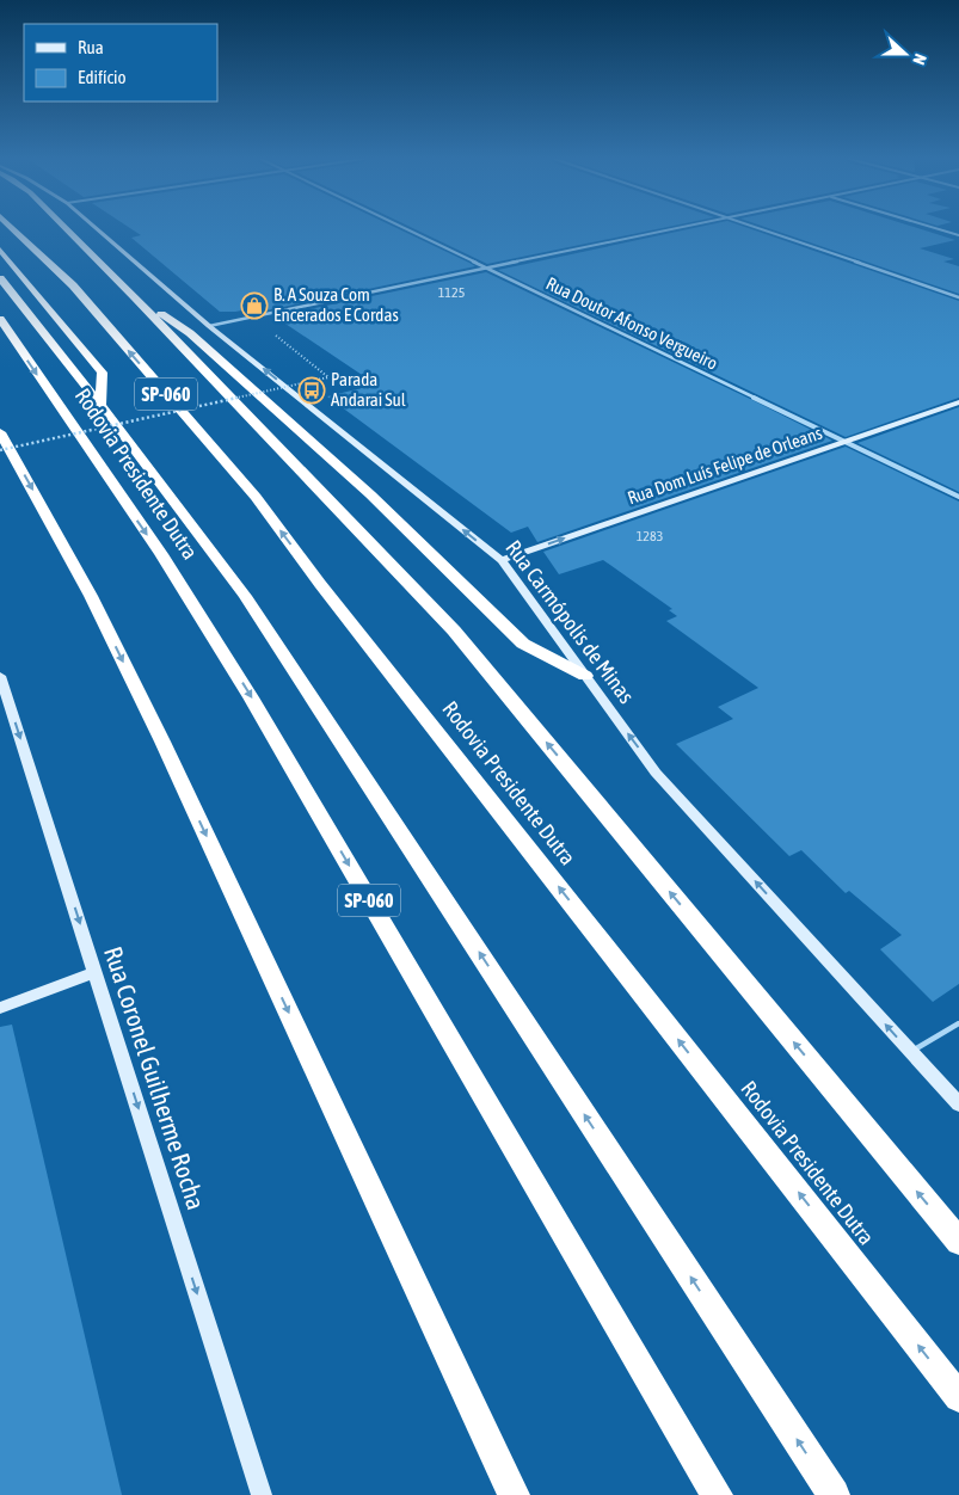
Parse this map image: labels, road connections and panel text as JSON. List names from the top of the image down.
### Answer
{
  "streets": {
    "highway": ["SP-060", "Rodovia Presidente Dutra"],
    "main road": ["Rua Dom Luís Felipe de Orleans", "Rua Carmópolis de Minas", "Rua Coronel Guilherme Rocha"],
    "street": ["Rua Doutor Afonso Vergueiro"]
  },
  "crossings": [
    ["Rua Doutor Afonso Vergueiro", "Rua Dom Luís Felipe de Orleans"],
    ["Rua Dom Luís Felipe de Orleans", "Rua Carmópolis de Minas"]
  ],
  "one_way": ["Rua Dom Luís Felipe de Orleans", "Rua Carmópolis de Minas", "Rua Coronel Guilherme Rocha"],
  "places": {
    "shop": ["B. A Souza Com Encerados E Cordas"],
    "bus stop": ["Parada Andarai Sul"]
  },
  "house_numbers": ["1125", "1283"],
  "legend": ["Rua", "Edifício"],
  "north": "right"
}
